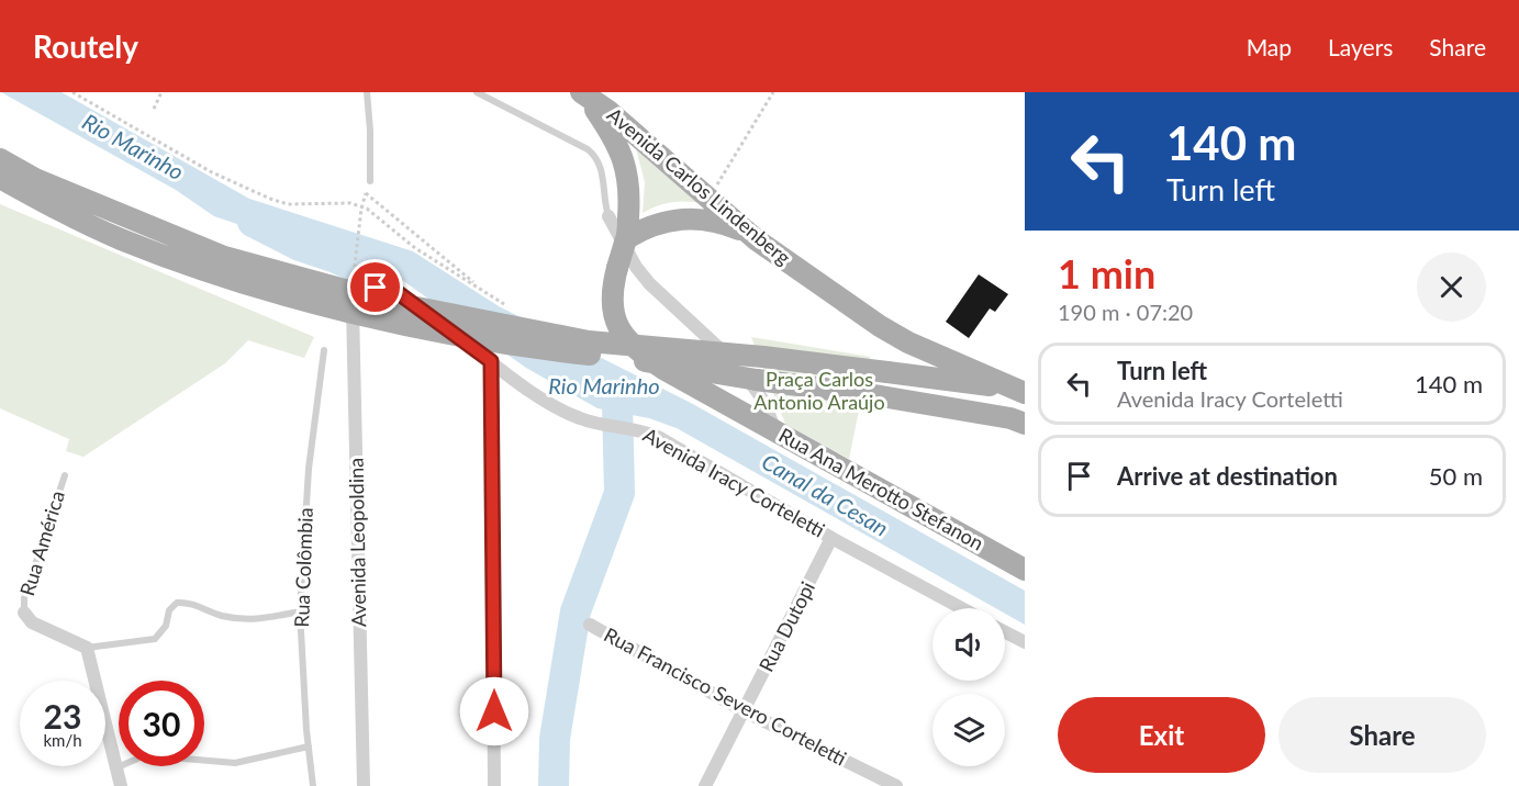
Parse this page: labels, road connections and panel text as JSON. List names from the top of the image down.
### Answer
{
  "streets": {
    "main road": ["Avenida Carlos Lindenberg", "Rua Ana Merotto Stefanon"],
    "street": [
      "Avenida Iracy Corteletti",
      "Avenida Leopoldina",
      "Rua América",
      "Rua Dutopi",
      "Rua Francisco Severo Corteletti"
    ],
    "lane": ["Rua Colômbia"]
  },
  "crossings": [
    ["Avenida Carlos Lindenberg", "Rua Ana Merotto Stefanon"],
    ["Avenida Iracy Corteletti", "Avenida Leopoldina"],
    ["Avenida Iracy Corteletti", "Rua Dutopi"],
    ["Rua Dutopi", "Rua Francisco Severo Corteletti"]
  ],
  "water": ["Rio Marinho", "Canal da Cesan"],
  "parks": ["Praça Carlos Antonio Araújo"],
  "page": {
    "header": "Routely",
    "nav": ["Map", "Layers", "Share"],
    "turn": ["140 m", "Turn left"],
    "heading": ["1 min", "190 m · 07:20"],
    "list": [
      {
        "name": "Turn left",
        "note": "Avenida Iracy Corteletti",
        "value": "140 m"
      },
      {
        "name": "Arrive at destination",
        "value": "50 m"
      }
    ],
    "speed": "23 km/h",
    "limit": "30",
    "buttons": ["Exit", "Share"]
  }
}
